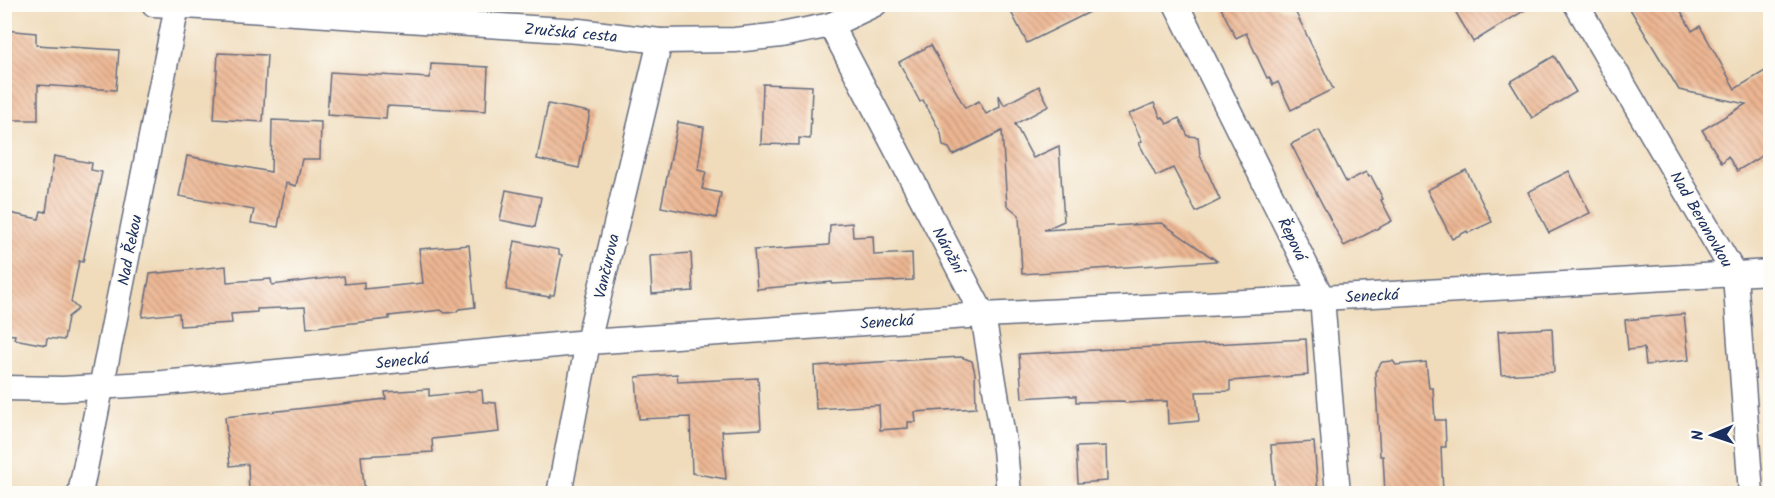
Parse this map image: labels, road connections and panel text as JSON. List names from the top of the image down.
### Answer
{
  "streets": {
    "street": [
      "Zručská cesta",
      "Nad Beranovkou",
      "Řepová",
      "Nad Řekou",
      "Nárožní",
      "Vančurova",
      "Senecká"
    ]
  },
  "crossings": [
    ["Zručská cesta", "Nad Řekou"],
    ["Zručská cesta", "Nárožní"],
    ["Zručská cesta", "Vančurova"],
    ["Nad Beranovkou", "Senecká"],
    ["Řepová", "Senecká"],
    ["Nad Řekou", "Senecká"],
    ["Nárožní", "Senecká"],
    ["Vančurova", "Senecká"]
  ],
  "north": "left"
}
